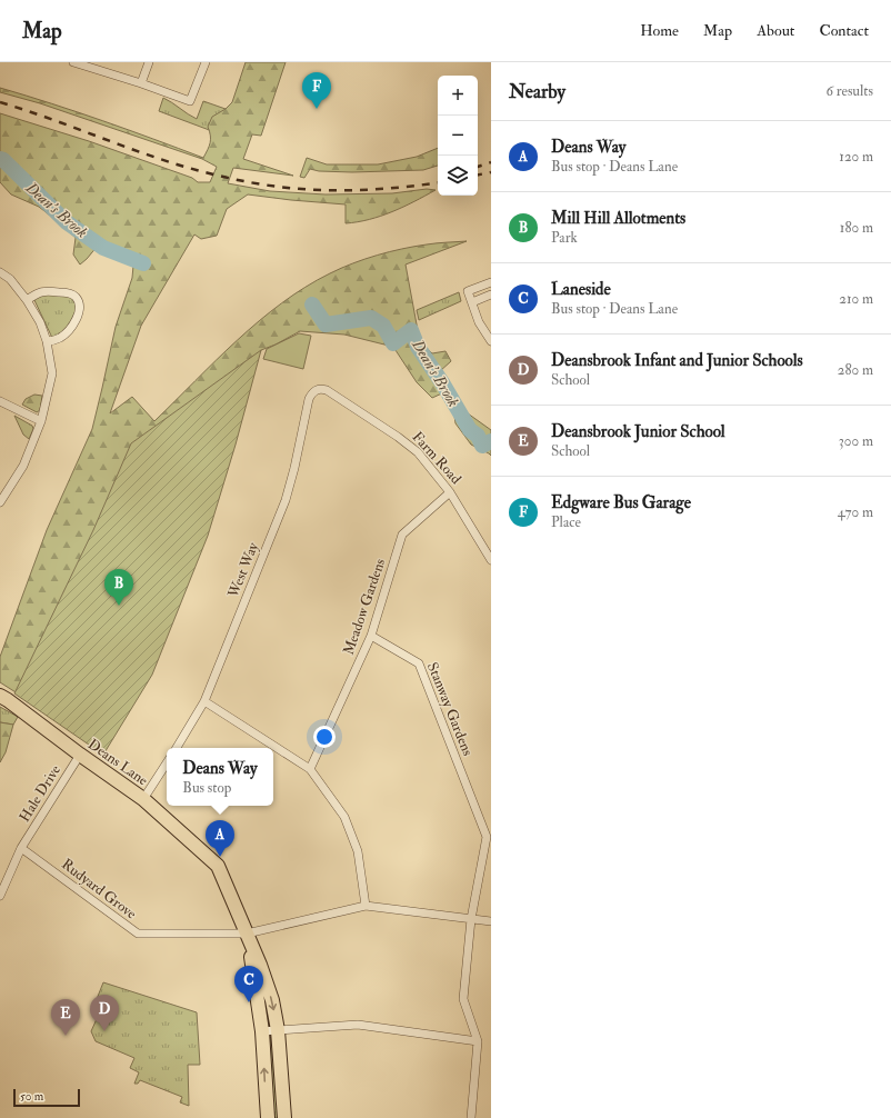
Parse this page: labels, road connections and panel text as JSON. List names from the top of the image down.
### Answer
{
  "streets": {
    "main road": ["Deans Lane"],
    "street": [
      "Farm Road",
      "West Way",
      "Meadow Gardens",
      "Stanway Gardens",
      "Hale Drive",
      "Rudyard Grove"
    ]
  },
  "crossings": [
    ["Farm Road", "West Way"],
    ["Farm Road", "Meadow Gardens"],
    ["Meadow Gardens", "Stanway Gardens"],
    ["Deans Lane", "Hale Drive"],
    ["Deans Lane", "Rudyard Grove"],
    ["Hale Drive", "Rudyard Grove"]
  ],
  "water": ["Dean's Brook"],
  "scale_bar": "50 m",
  "page": {
    "header": "Map",
    "nav": [
      "Home",
      "Map",
      "About",
      "Contact"
    ],
    "heading": ["Nearby", "6 results"],
    "pins": [
      "F",
      "B",
      "A",
      "C",
      "D",
      "E"
    ],
    "map_buttons": ["+", "−"],
    "list": [
      {
        "mark": "A",
        "name": "Deans Way",
        "note": "Bus stop · Deans Lane",
        "value": "120 m"
      },
      {
        "mark": "B",
        "name": "Mill Hill Allotments",
        "note": "Park",
        "value": "180 m"
      },
      {
        "mark": "C",
        "name": "Laneside",
        "note": "Bus stop · Deans Lane",
        "value": "210 m"
      },
      {
        "mark": "D",
        "name": "Deansbrook Infant and Junior Schools",
        "note": "School",
        "value": "280 m"
      },
      {
        "mark": "E",
        "name": "Deansbrook Junior School",
        "note": "School",
        "value": "300 m"
      },
      {
        "mark": "F",
        "name": "Edgware Bus Garage",
        "note": "Place",
        "value": "470 m"
      }
    ],
    "popup": ["Deans Way", "Bus stop"],
    "scale": "50 m"
  }
}
